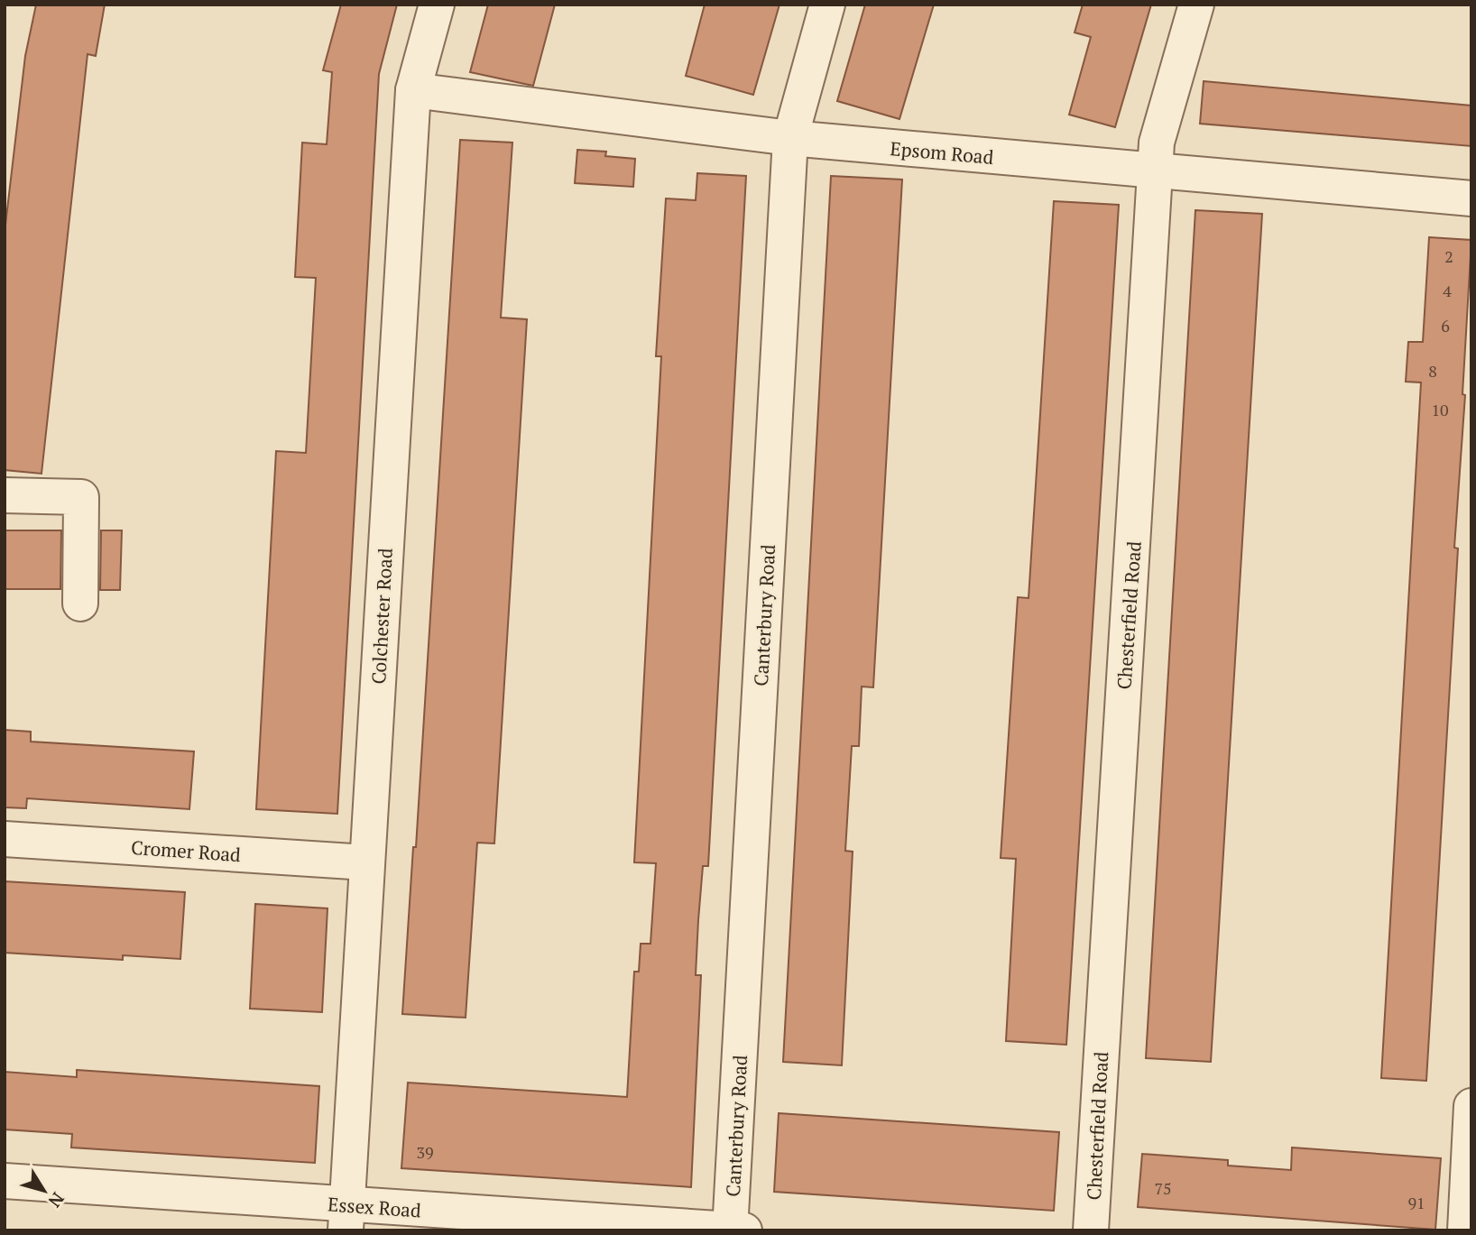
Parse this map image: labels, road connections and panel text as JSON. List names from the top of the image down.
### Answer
{
  "streets": {
    "street": [
      "Epsom Road",
      "Canterbury Road",
      "Chesterfield Road",
      "Colchester Road",
      "Cromer Road",
      "Essex Road"
    ]
  },
  "crossings": [
    ["Epsom Road", "Canterbury Road"],
    ["Epsom Road", "Chesterfield Road"],
    ["Epsom Road", "Colchester Road"],
    ["Canterbury Road", "Essex Road"],
    ["Colchester Road", "Cromer Road"],
    ["Colchester Road", "Essex Road"]
  ],
  "house_numbers": [
    "2",
    "4",
    "6",
    "8",
    "10",
    "39",
    "75",
    "91"
  ],
  "north": "bottom right"
}
